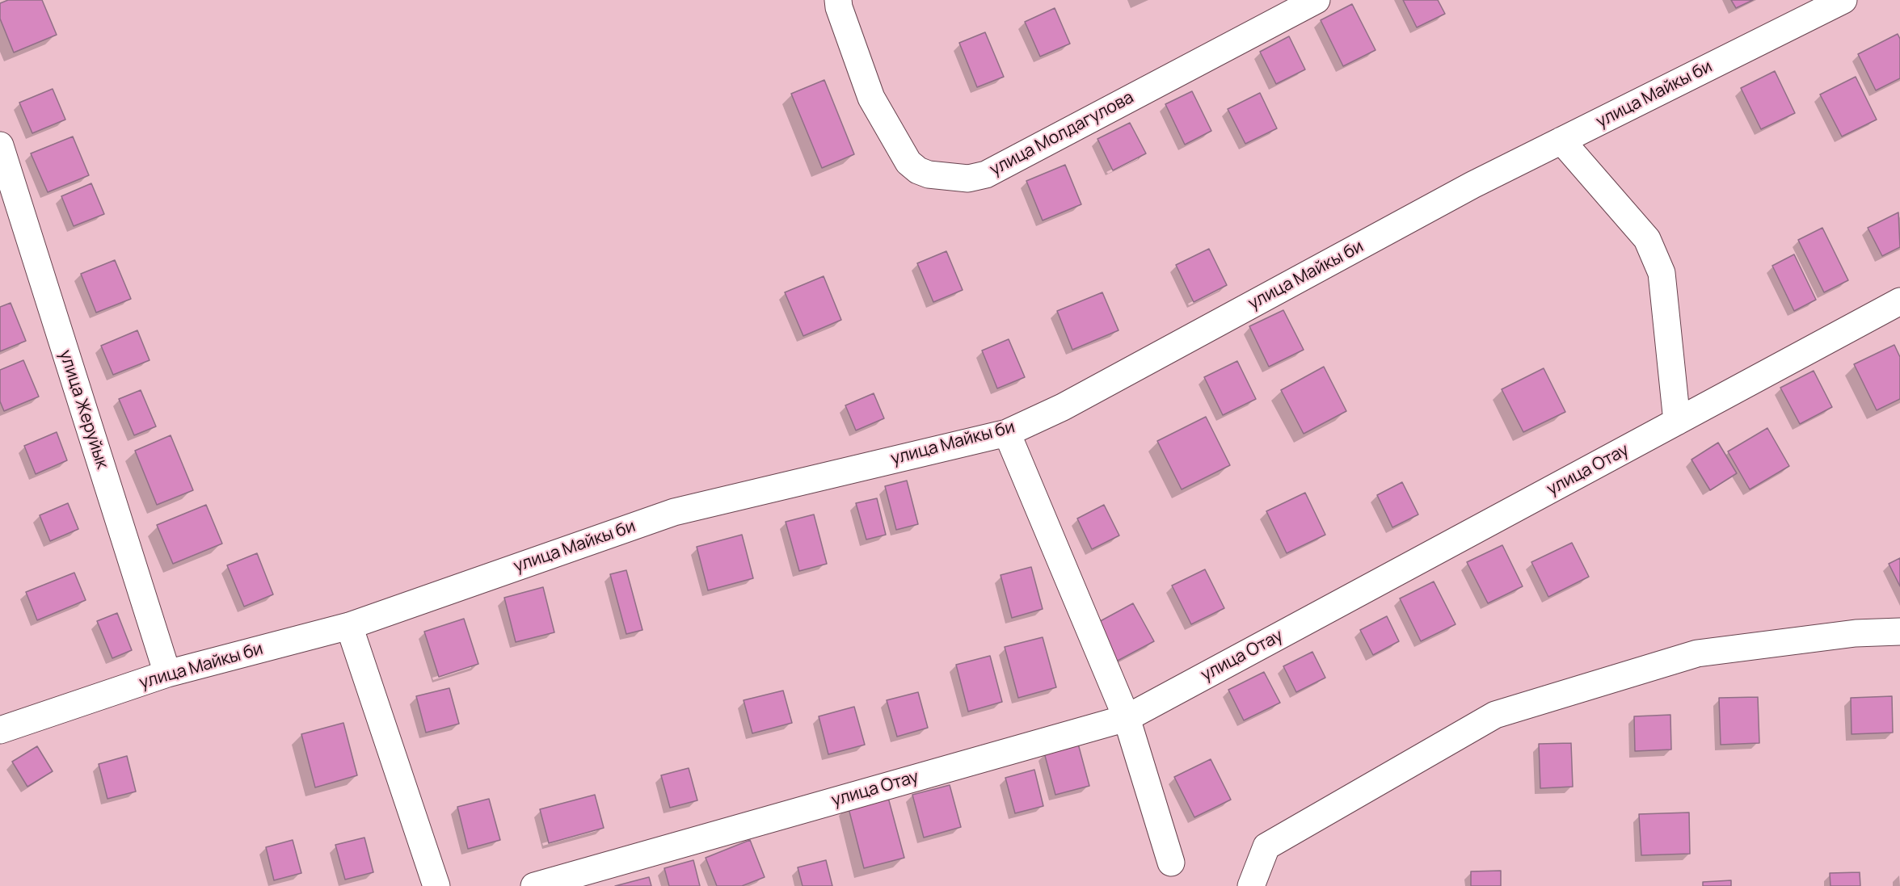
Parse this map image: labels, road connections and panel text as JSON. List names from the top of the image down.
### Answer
{
  "streets": {
    "street": [
      "улица Майкы би",
      "улица Молдагулова",
      "улица Жеруйык",
      "улица Отау"
    ]
  },
  "crossings": [
    ["улица Майкы би", "улица Жеруйык"]
  ]
}
